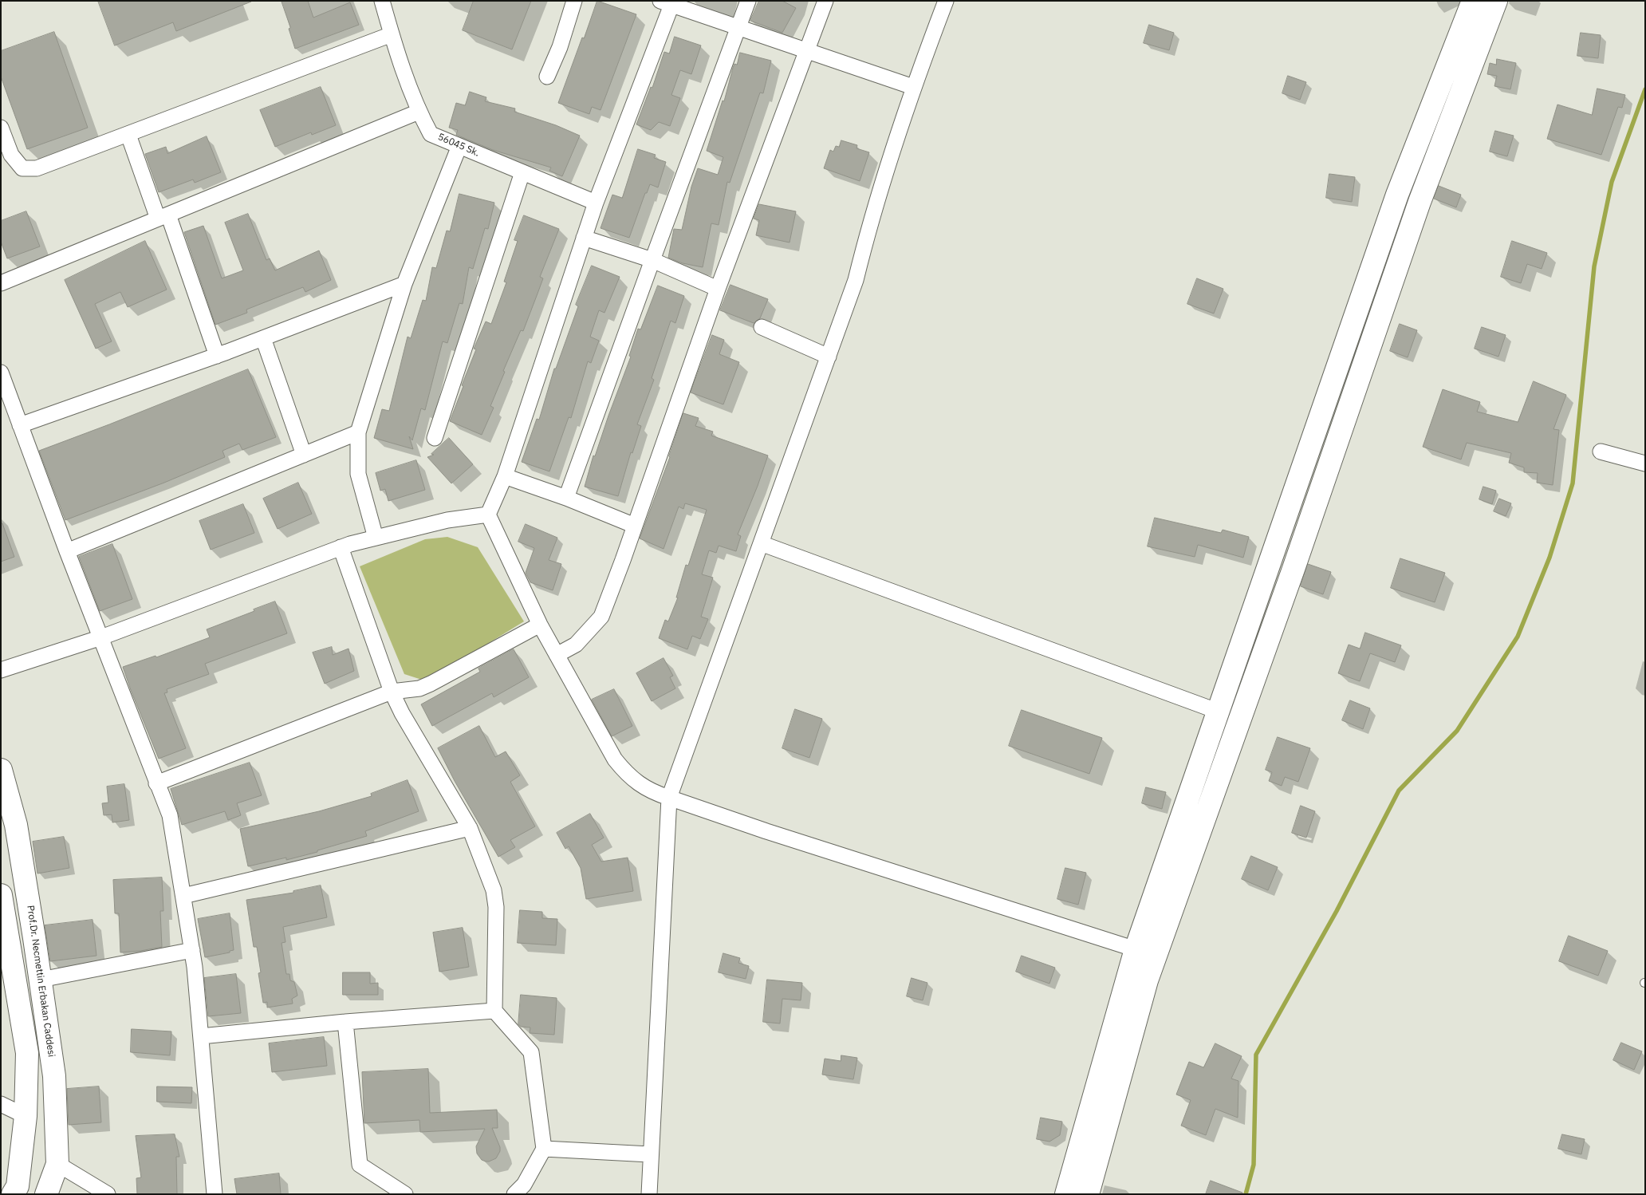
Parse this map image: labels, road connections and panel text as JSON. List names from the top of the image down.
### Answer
{
  "streets": {
    "main road": ["Prof.Dr. Necmettin Erbakan Caddesi"],
    "street": ["56045 Sk."]
  }
}
